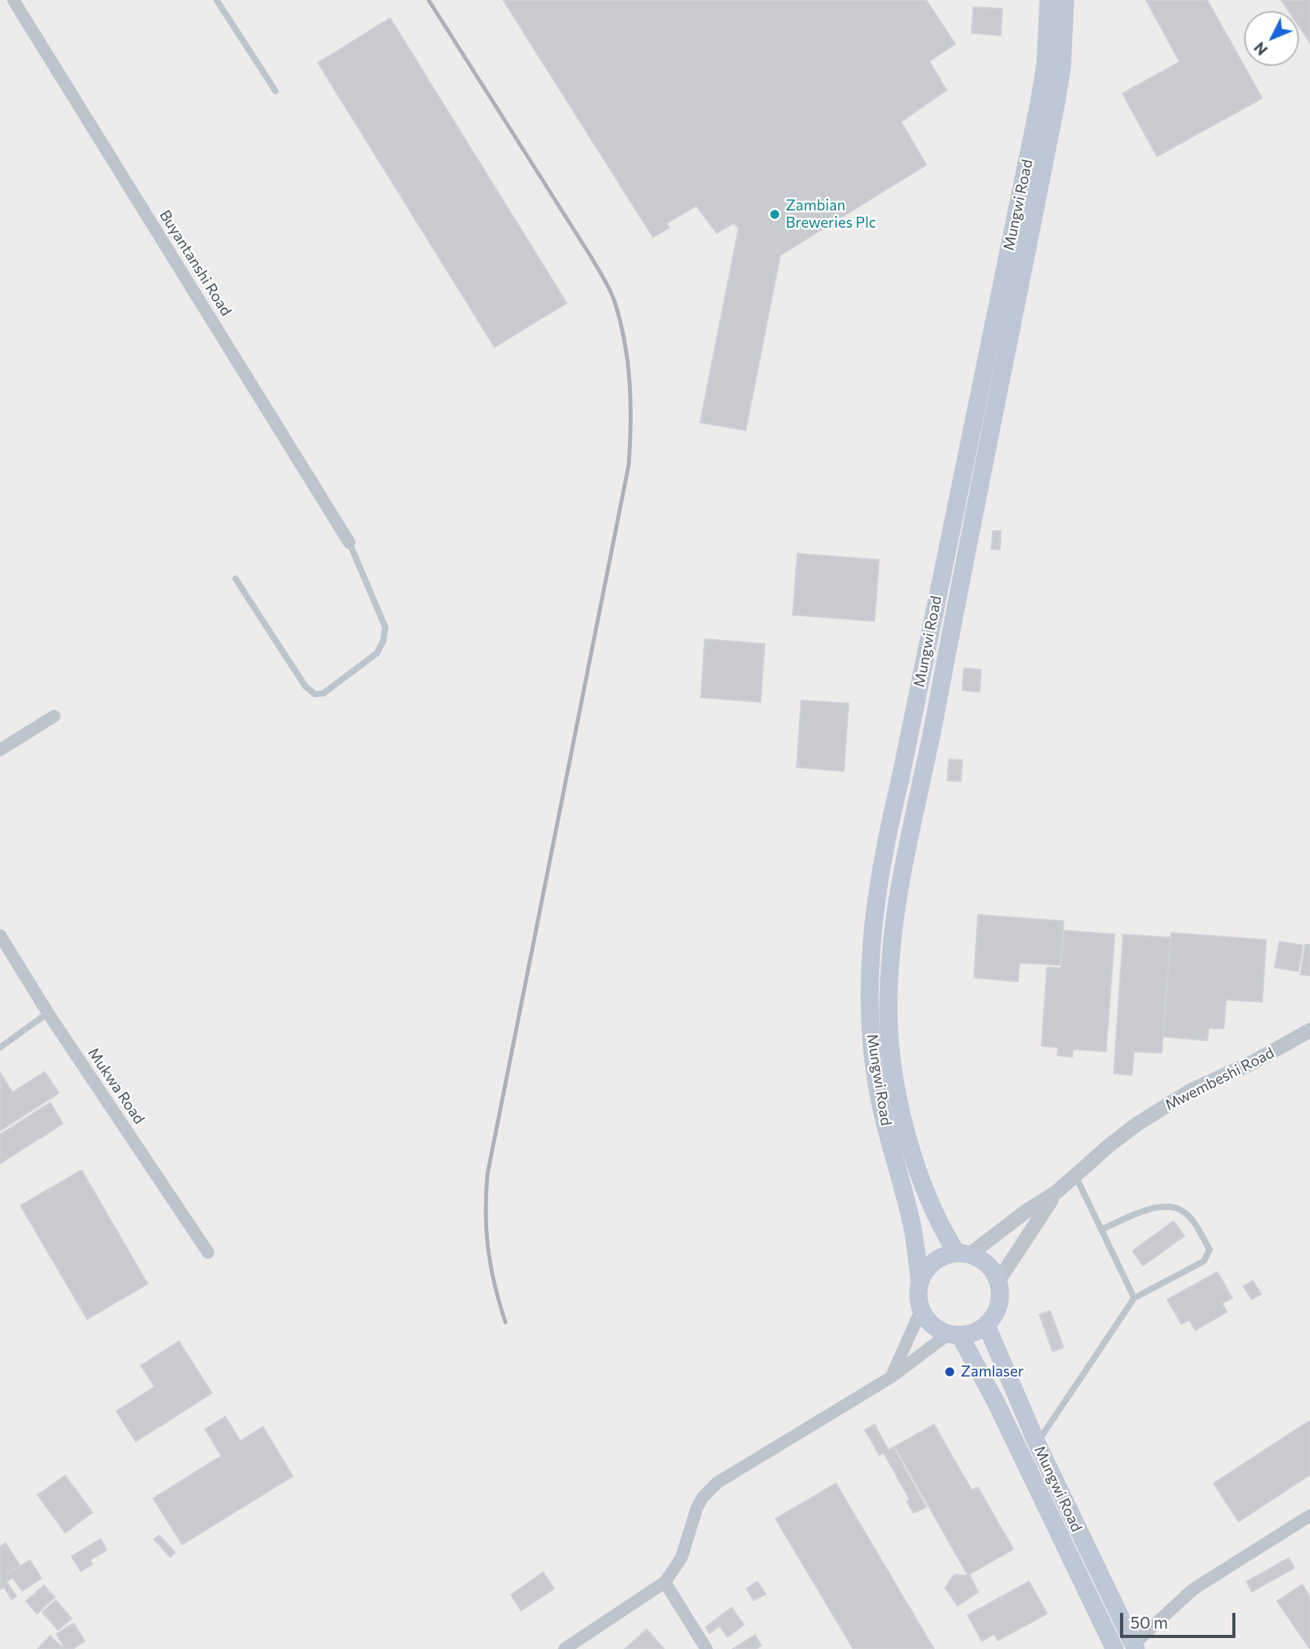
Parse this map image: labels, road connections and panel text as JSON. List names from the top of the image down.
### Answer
{
  "streets": {
    "main road": ["Mungwi Road"],
    "street": ["Buyantanshi Road", "Mwembeshi Road", "Mukwa Road"]
  },
  "places": ["Zambian Breweries Plc", "Zamlaser"],
  "scale_bar": "50 m",
  "north": "bottom left"
}
